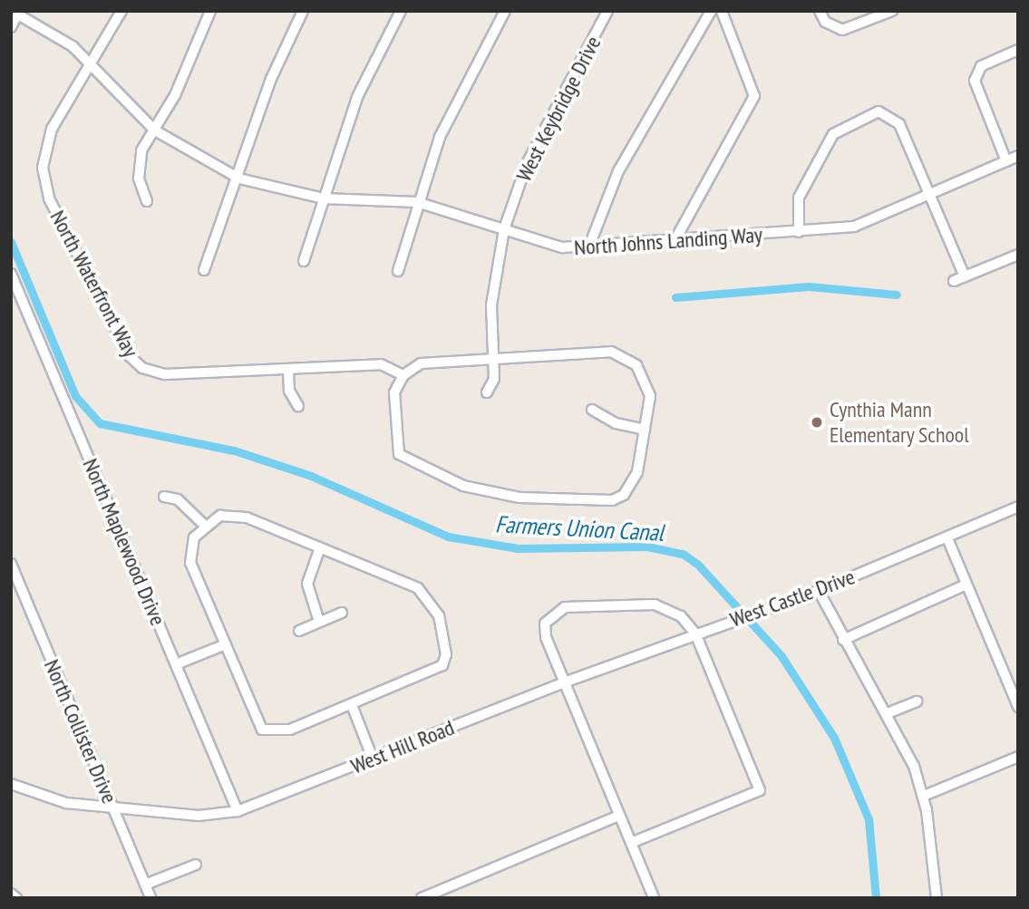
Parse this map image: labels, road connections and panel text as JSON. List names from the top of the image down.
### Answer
{
  "streets": {
    "street": [
      "West Keybridge Drive",
      "North Johns Landing Way",
      "North Waterfront Way",
      "North Maplewood Drive",
      "West Castle Drive",
      "North Collister Drive",
      "West Hill Road"
    ]
  },
  "crossings": [
    ["West Keybridge Drive", "North Johns Landing Way"],
    ["North Johns Landing Way", "North Waterfront Way"],
    ["North Maplewood Drive", "West Hill Road"],
    ["West Castle Drive", "West Hill Road"],
    ["North Collister Drive", "West Hill Road"]
  ],
  "water": ["Farmers Union Canal"],
  "places": ["Cynthia Mann Elementary School"]
}
